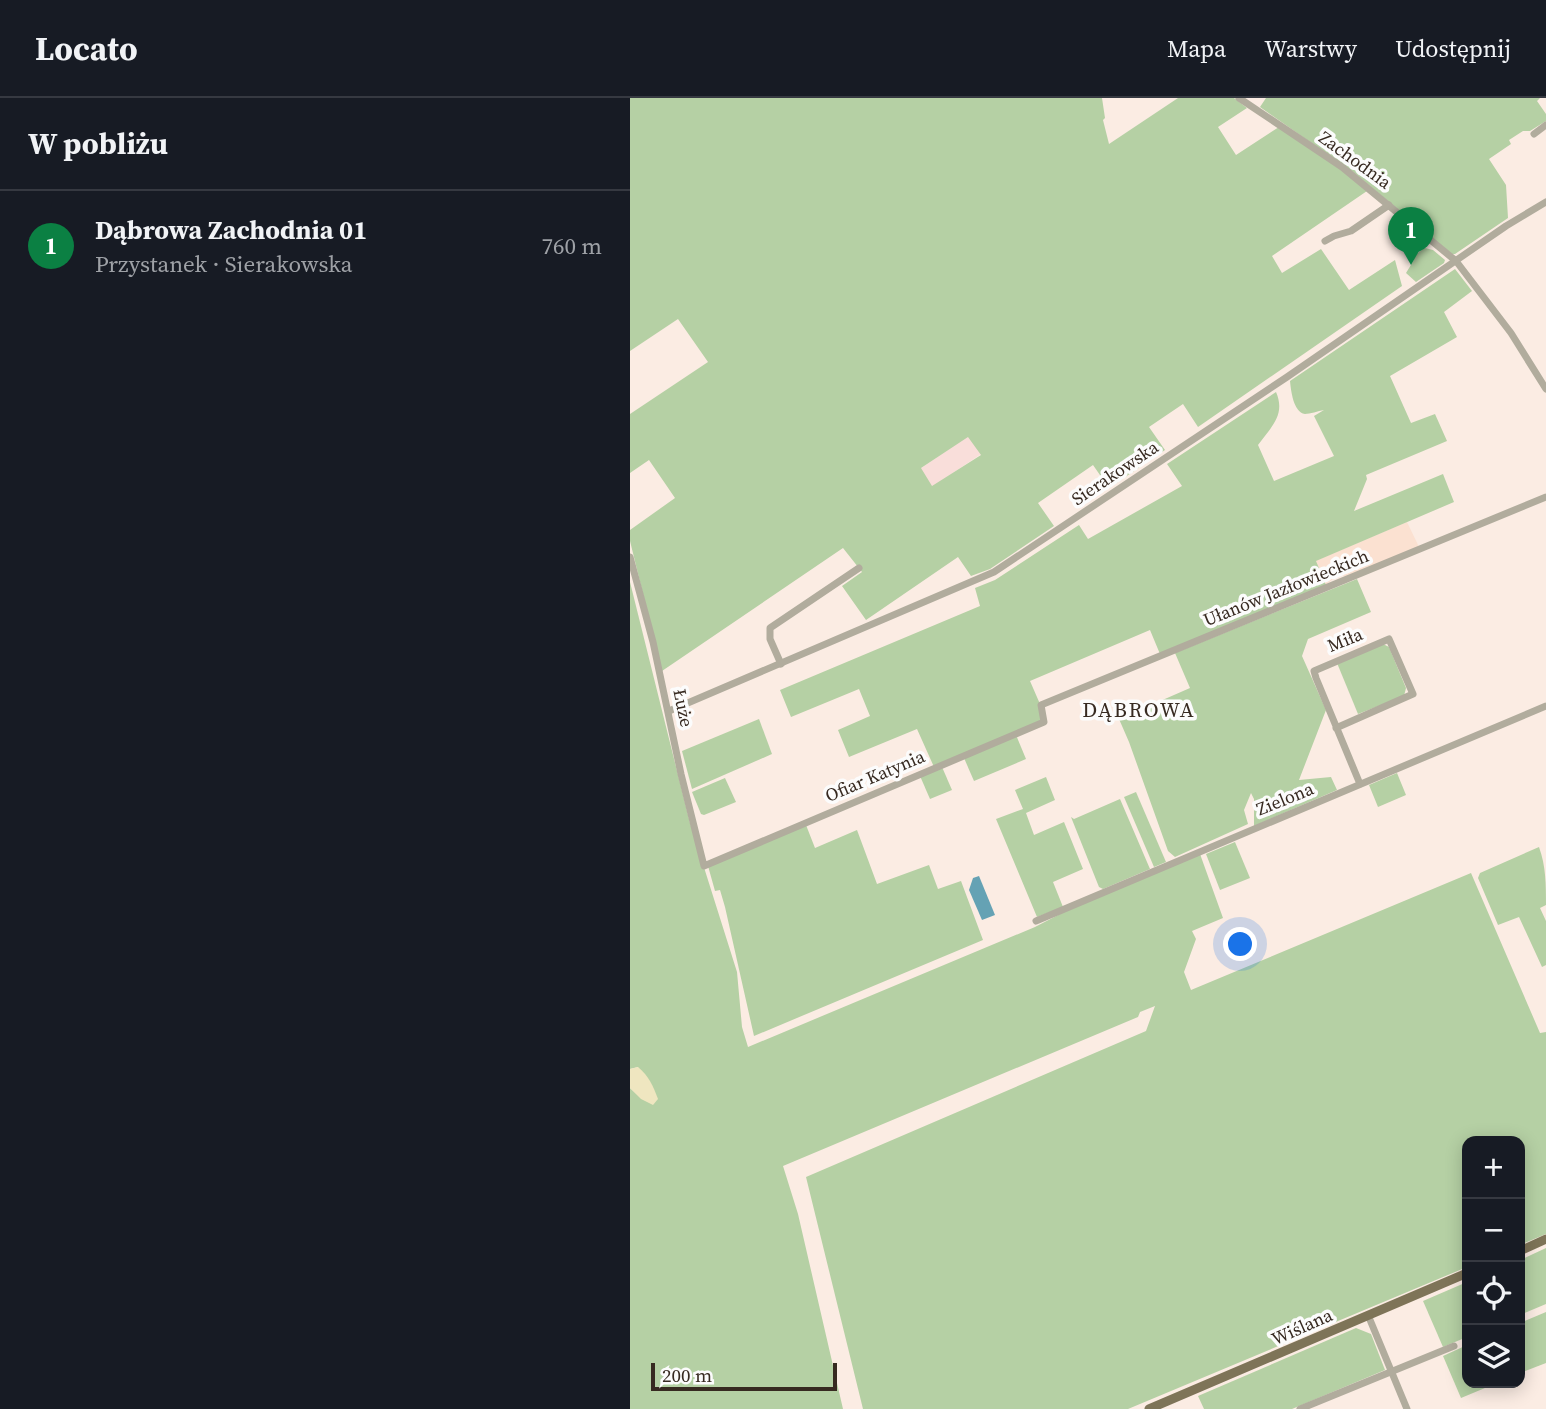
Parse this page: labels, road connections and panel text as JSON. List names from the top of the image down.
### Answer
{
  "streets": {
    "main road": ["Wiślana"],
    "street": [
      "Zachodnia",
      "Sierakowska",
      "Ułanów Jazłowieckich",
      "Miła",
      "Łuże",
      "Ofiar Katynia",
      "Zielona"
    ]
  },
  "crossings": [
    ["Zachodnia", "Sierakowska"],
    ["Sierakowska", "Łuże"],
    ["Ułanów Jazłowieckich", "Ofiar Katynia"],
    ["Miła", "Zielona"],
    ["Łuże", "Ofiar Katynia"]
  ],
  "districts": ["DĄBROWA"],
  "scale_bar": "200 m",
  "page": {
    "header": "Locato",
    "nav": ["Mapa", "Warstwy", "Udostępnij"],
    "heading": "W pobliżu",
    "list": [
      {
        "mark": "1",
        "name": "Dąbrowa Zachodnia 01",
        "note": "Przystanek · Sierakowska",
        "value": "760 m"
      }
    ],
    "pins": "1",
    "map_buttons": ["+", "−"],
    "scale": "200 m"
  }
}
